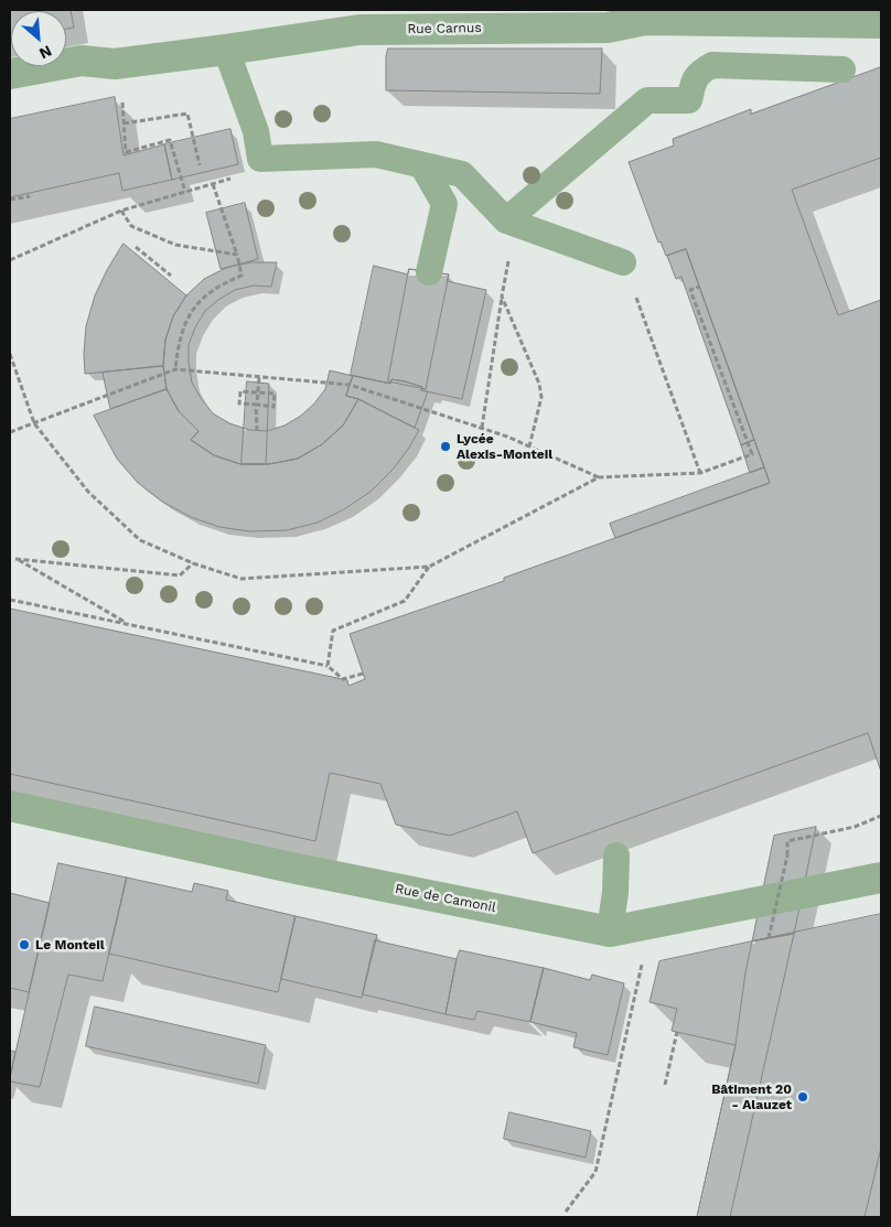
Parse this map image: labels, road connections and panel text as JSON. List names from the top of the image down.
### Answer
{
  "streets": {
    "street": ["Rue Carnus", "Rue de Camonil"]
  },
  "places": ["Lycée Alexis-Monteil", "Le Monteil", "Bâtiment 20 - Alauzet"],
  "north": "bottom right"
}
